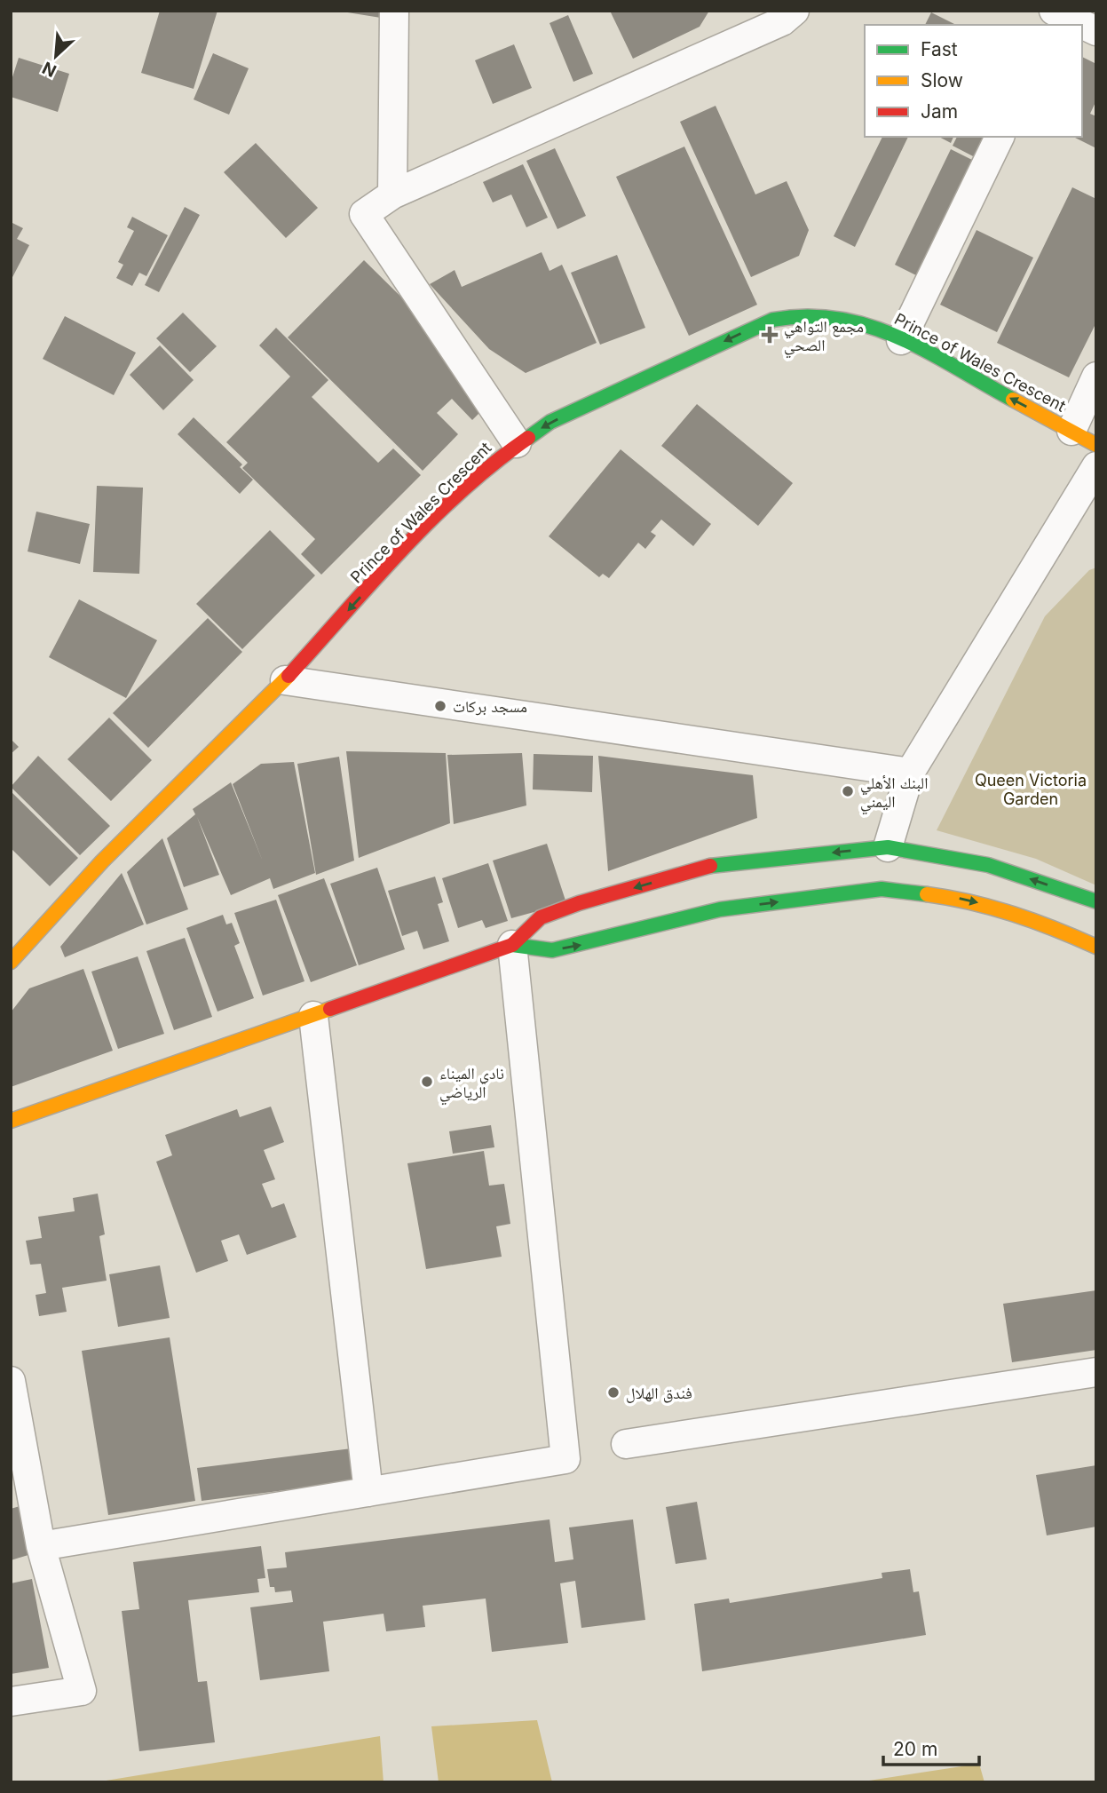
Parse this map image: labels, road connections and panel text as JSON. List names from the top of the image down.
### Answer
{
  "streets": {
    "main road": ["Prince of Wales Crescent"]
  },
  "one_way": ["Prince of Wales Crescent"],
  "parks": ["Queen Victoria Garden"],
  "places": {
    "health": ["مجمع التواهي الصحي"],
    "other": [
      "مسجد بركات",
      "البنك الأهلي اليمني",
      "نادي الميناء الرياضي",
      "فندق الهلال"
    ]
  },
  "legend": ["Fast", "Slow", "Jam"],
  "scale_bar": "20 m",
  "north": "bottom left"
}
